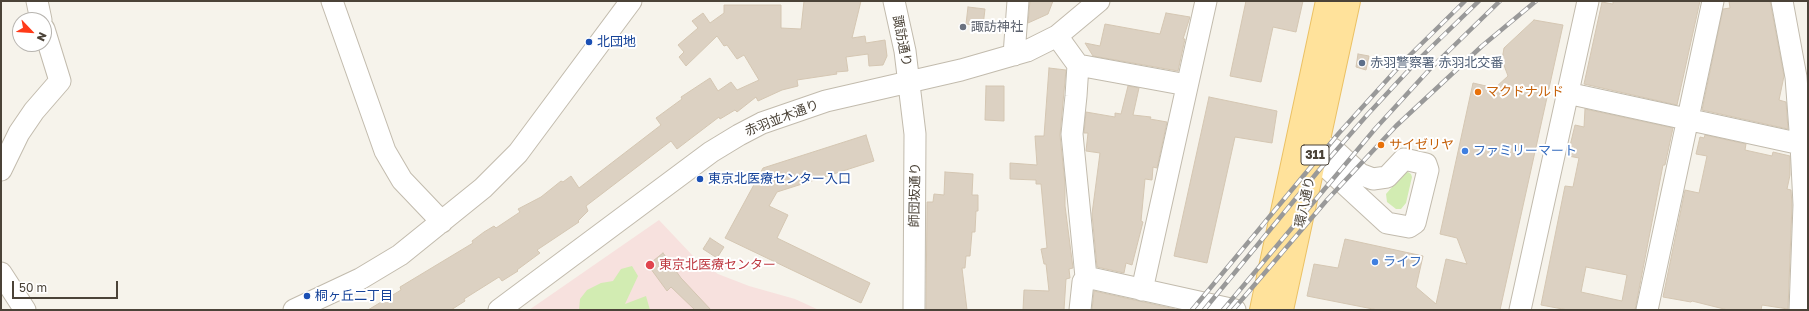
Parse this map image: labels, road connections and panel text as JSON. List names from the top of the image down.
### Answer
{
  "streets": {
    "main road": ["311", "環八通り"],
    "street": ["諏訪通り", "赤羽並木通り", "師団坂通り"]
  },
  "crossings": [
    ["諏訪通り", "赤羽並木通り"],
    ["諏訪通り", "師団坂通り"],
    ["赤羽並木通り", "師団坂通り"]
  ],
  "places": [
    "諏訪神社",
    "北団地",
    "赤羽警察署 赤羽北交番",
    "マクドナルド",
    "サイゼリヤ",
    "ファミリーマート",
    "東京北医療センター入口",
    "ライフ",
    "東京北医療センター",
    "桐ヶ丘二丁目"
  ],
  "scale_bar": "50 m",
  "north": "bottom right"
}
